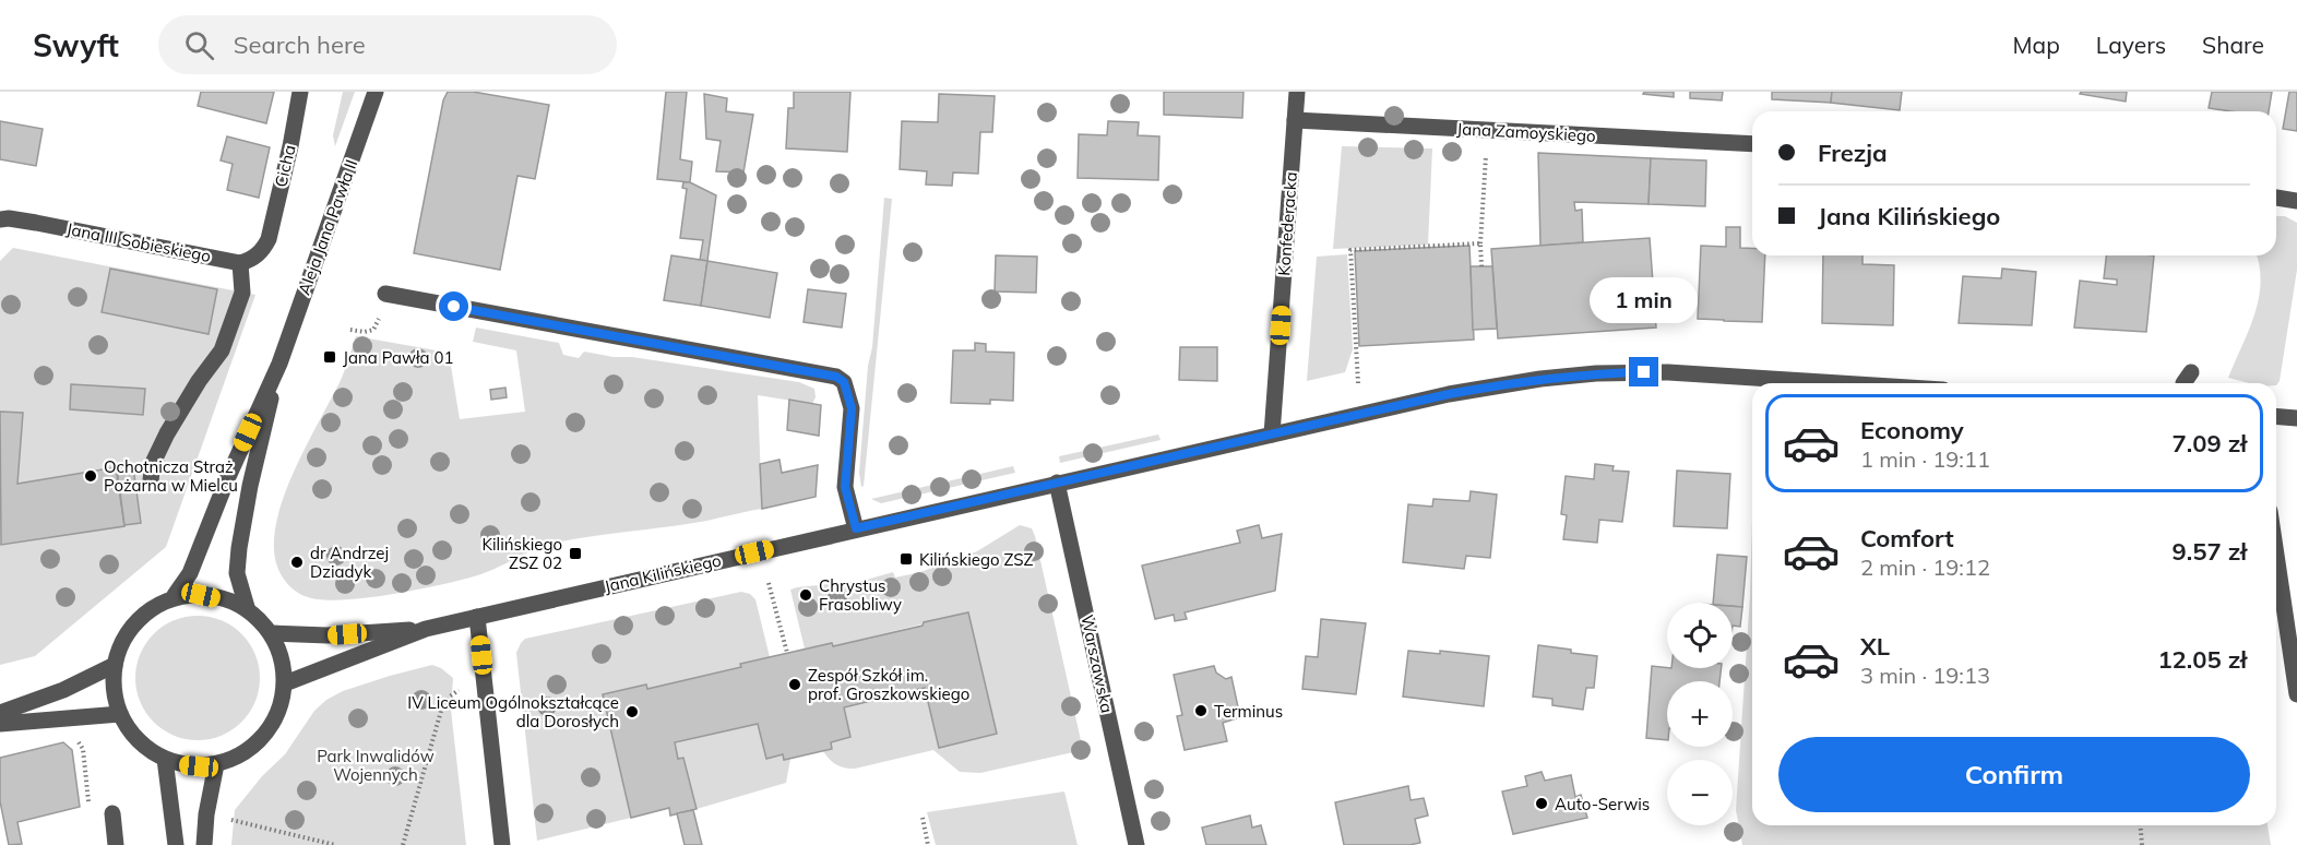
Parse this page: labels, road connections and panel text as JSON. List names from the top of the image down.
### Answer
{
  "streets": {
    "street": [
      "Jana Zamoyskiego",
      "Cicha",
      "Konfederacka",
      "Aleja Jana Pawła II",
      "Jana III Sobieskiego",
      "Jana Kilińskiego",
      "Warszawska"
    ]
  },
  "crossings": [
    ["Jana Zamoyskiego", "Konfederacka"],
    ["Cicha", "Jana III Sobieskiego"],
    ["Konfederacka", "Jana Kilińskiego"],
    ["Aleja Jana Pawła II", "Jana Kilińskiego"],
    ["Jana Kilińskiego", "Warszawska"]
  ],
  "parks": ["Park Inwalidów Wojennych"],
  "places": {
    "transit": ["Jana Pawła 01", "Kilińskiego ZSZ 02", "Kilińskiego ZSZ"],
    "other": [
      "Ochotnicza Straż Pożarna w Mielcu",
      "dr Andrzej Dziadyk",
      "Chrystus Frasobliwy",
      "Zespół Szkół im. prof. Groszkowskiego",
      "Terminus",
      "IV Liceum Ogólnokształcące dla Dorosłych",
      "Auto-Serwis"
    ]
  },
  "page": {
    "header": "Swyft",
    "search": "Search here",
    "nav": ["Map", "Layers", "Share"],
    "banner": ["Frezja", "Jana Kilińskiego"],
    "bubble": "1 min",
    "list": [
      {
        "name": "Economy",
        "note": "1 min · 19:11",
        "value": "7.09 zł"
      },
      {
        "name": "Comfort",
        "note": "2 min · 19:12",
        "value": "9.57 zł"
      },
      {
        "name": "XL",
        "note": "3 min · 19:13",
        "value": "12.05 zł"
      }
    ],
    "map_buttons": ["+", "−"],
    "buttons": "Confirm"
  }
}
